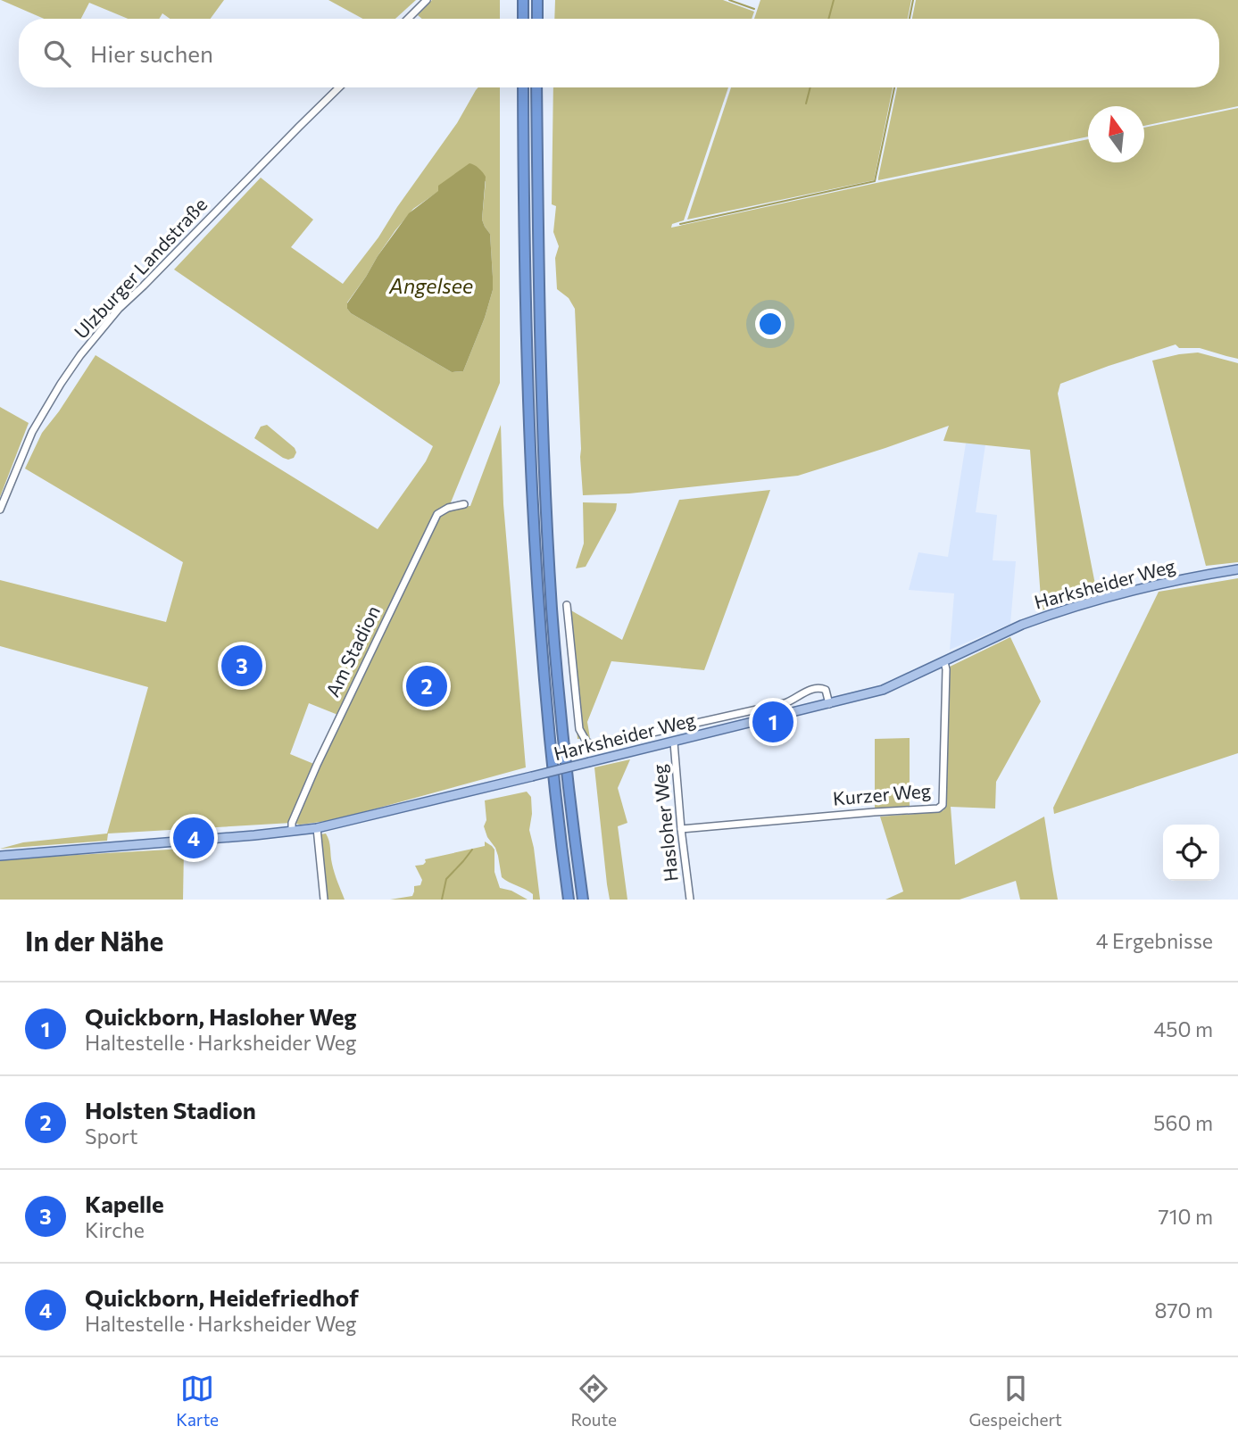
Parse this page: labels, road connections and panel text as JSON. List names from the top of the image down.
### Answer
{
  "streets": {
    "main road": ["Harksheider Weg"],
    "street": [
      "Ulzburger Landstraße",
      "Am Stadion",
      "Kurzer Weg",
      "Hasloher Weg"
    ]
  },
  "crossings": [
    ["Harksheider Weg", "Am Stadion"],
    ["Harksheider Weg", "Kurzer Weg"],
    ["Harksheider Weg", "Hasloher Weg"],
    ["Kurzer Weg", "Hasloher Weg"]
  ],
  "water": ["Angelsee"],
  "north": "top",
  "page": {
    "search": "Hier suchen",
    "pins": [
      "3",
      "2",
      "1",
      "4"
    ],
    "heading": ["In der Nähe", "4 Ergebnisse"],
    "list": [
      {
        "mark": "1",
        "name": "Quickborn, Hasloher Weg",
        "note": "Haltestelle · Harksheider Weg",
        "value": "450 m"
      },
      {
        "mark": "2",
        "name": "Holsten Stadion",
        "note": "Sport",
        "value": "560 m"
      },
      {
        "mark": "3",
        "name": "Kapelle",
        "note": "Kirche",
        "value": "710 m"
      },
      {
        "mark": "4",
        "name": "Quickborn, Heidefriedhof",
        "note": "Haltestelle · Harksheider Weg",
        "value": "870 m"
      }
    ],
    "nav": ["Karte", "Route", "Gespeichert"]
  }
}
